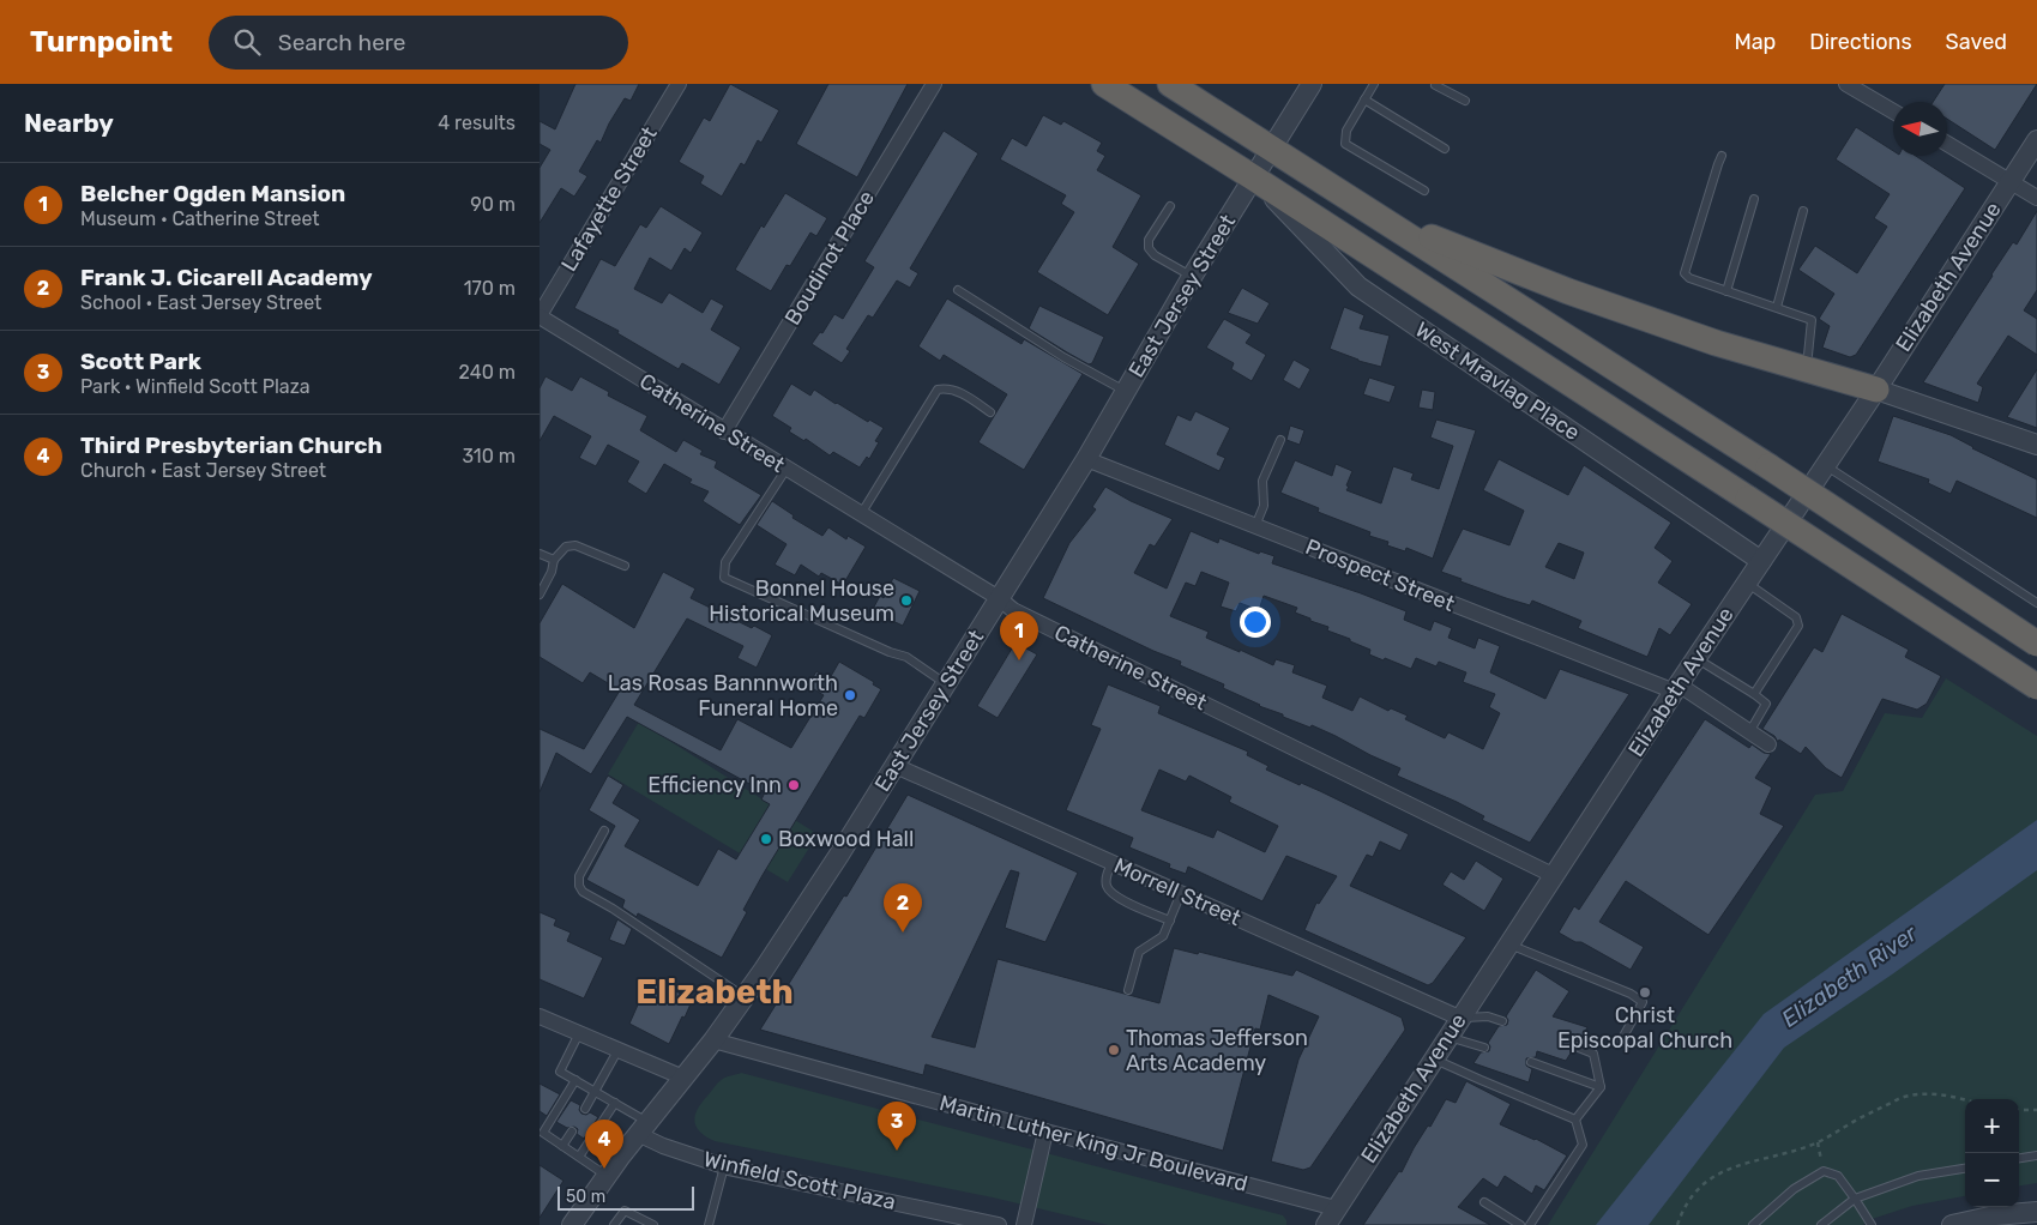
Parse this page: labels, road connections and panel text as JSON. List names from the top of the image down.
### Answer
{
  "streets": {
    "street": [
      "Lafayette Street",
      "Boudinot Place",
      "Elizabeth Avenue",
      "East Jersey Street",
      "West Mravlag Place",
      "Catherine Street",
      "Prospect Street",
      "Morrell Street",
      "Martin Luther King Jr Boulevard",
      "Winfield Scott Plaza"
    ]
  },
  "crossings": [
    ["Lafayette Street", "Catherine Street"],
    ["Boudinot Place", "Catherine Street"],
    ["Elizabeth Avenue", "West Mravlag Place"],
    ["Elizabeth Avenue", "Catherine Street"],
    ["Elizabeth Avenue", "Prospect Street"],
    ["Elizabeth Avenue", "Morrell Street"],
    ["Elizabeth Avenue", "Martin Luther King Jr Boulevard"],
    ["East Jersey Street", "West Mravlag Place"],
    ["East Jersey Street", "Catherine Street"],
    ["East Jersey Street", "Prospect Street"],
    ["East Jersey Street", "Morrell Street"],
    ["East Jersey Street", "Martin Luther King Jr Boulevard"],
    ["East Jersey Street", "Winfield Scott Plaza"]
  ],
  "districts": ["Elizabeth"],
  "water": ["Elizabeth River"],
  "places": [
    "Bonnel House Historical Museum",
    "Las Rosas Bannnworth Funeral Home",
    "Efficiency Inn",
    "Boxwood Hall",
    "Christ Episcopal Church",
    "Thomas Jefferson Arts Academy"
  ],
  "scale_bar": "50 m",
  "north": "left",
  "page": {
    "header": "Turnpoint",
    "search": "Search here",
    "nav": ["Map", "Directions", "Saved"],
    "heading": ["Nearby", "4 results"],
    "list": [
      {
        "mark": "1",
        "name": "Belcher Ogden Mansion",
        "note": "Museum · Catherine Street",
        "value": "90 m"
      },
      {
        "mark": "2",
        "name": "Frank J. Cicarell Academy",
        "note": "School · East Jersey Street",
        "value": "170 m"
      },
      {
        "mark": "3",
        "name": "Scott Park",
        "note": "Park · Winfield Scott Plaza",
        "value": "240 m"
      },
      {
        "mark": "4",
        "name": "Third Presbyterian Church",
        "note": "Church · East Jersey Street",
        "value": "310 m"
      }
    ],
    "pins": [
      "1",
      "2",
      "3",
      "4"
    ],
    "map_buttons": ["+", "−"],
    "scale": "50 m"
  }
}
